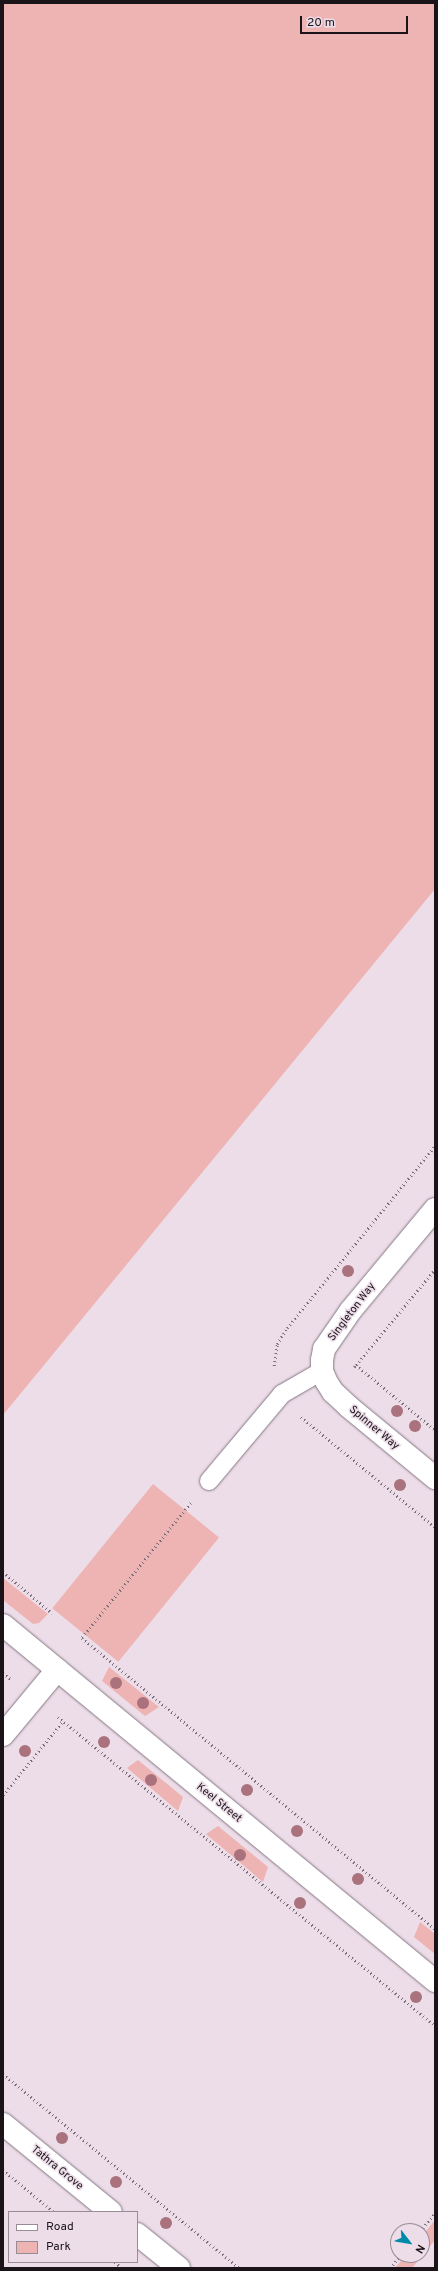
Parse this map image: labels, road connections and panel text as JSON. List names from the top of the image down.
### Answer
{
  "streets": {
    "street": [
      "Singleton Way",
      "Spinner Way",
      "Keel Street",
      "Tathra Grove"
    ]
  },
  "crossings": [
    ["Singleton Way", "Spinner Way"]
  ],
  "legend": ["Road", "Park"],
  "scale_bar": "20 m",
  "north": "bottom right"
}
